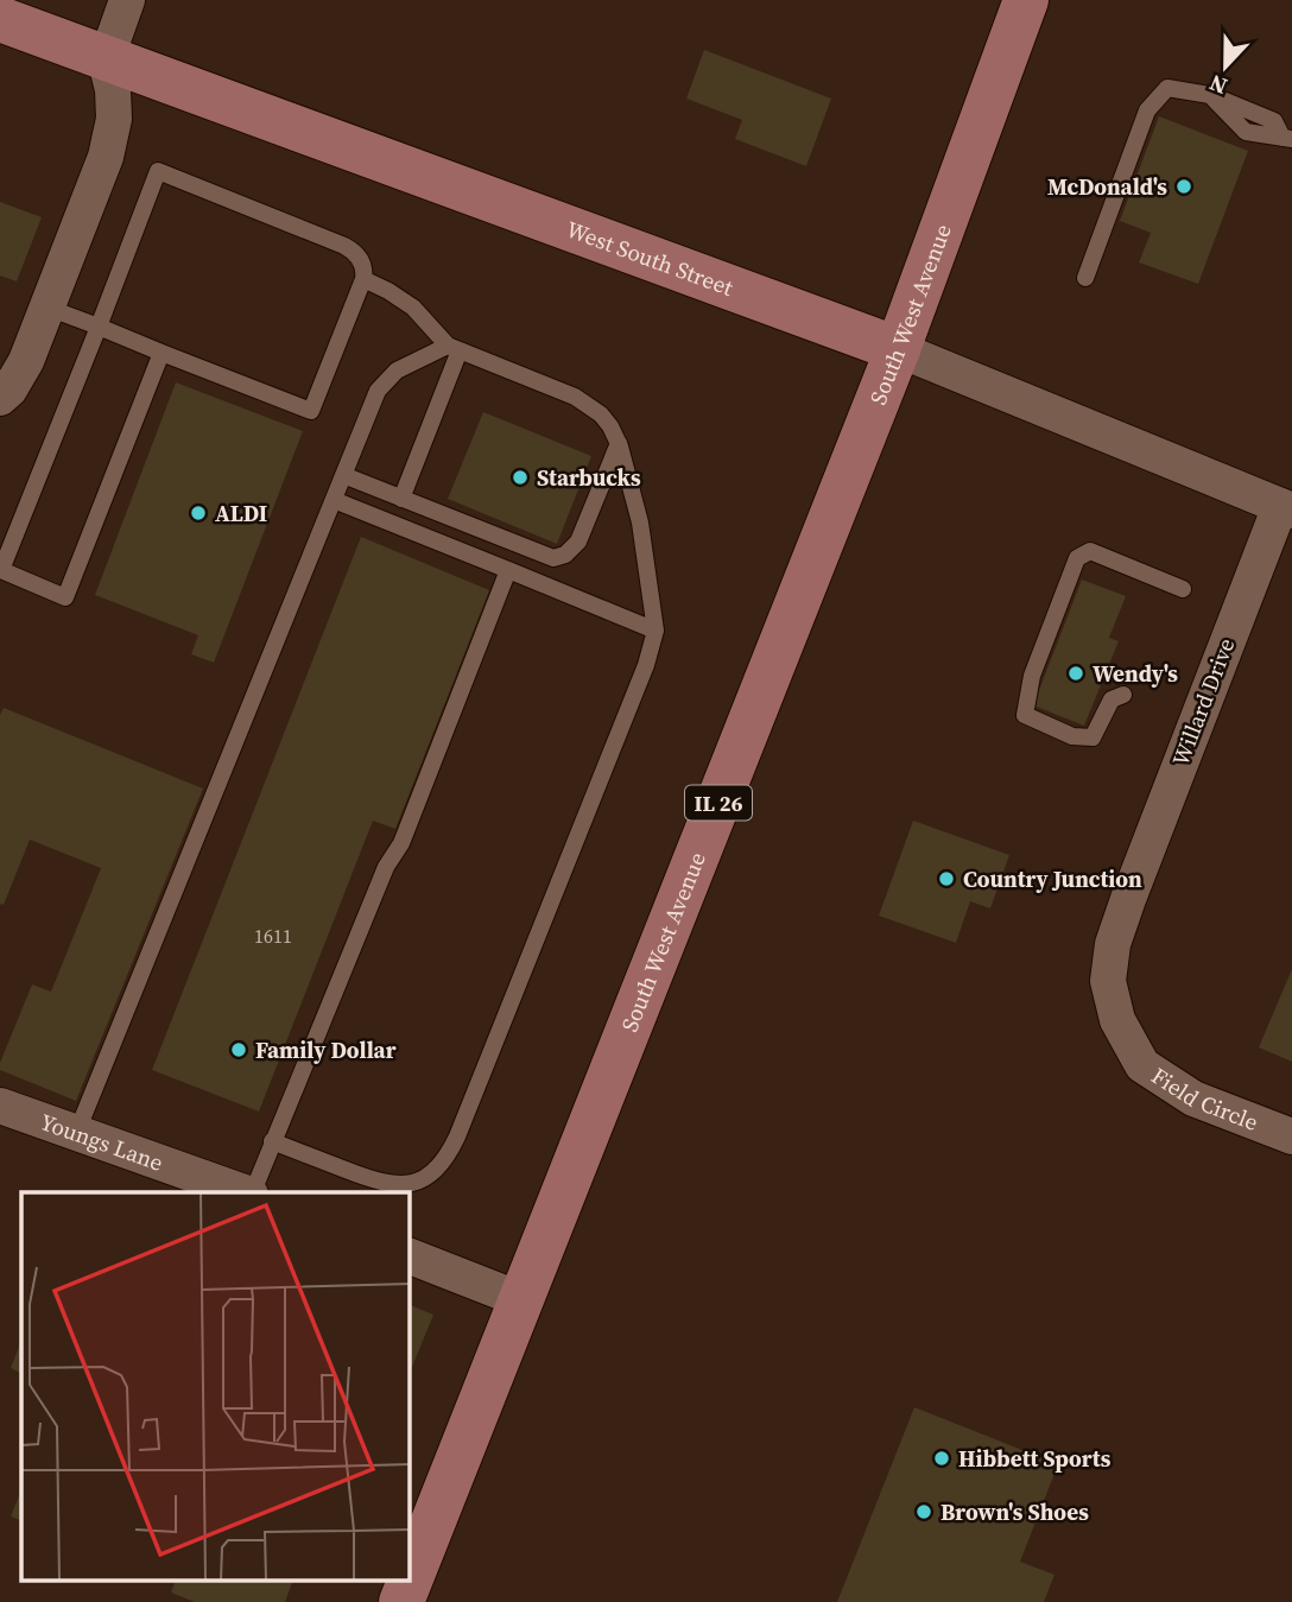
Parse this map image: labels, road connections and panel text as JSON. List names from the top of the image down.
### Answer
{
  "streets": {
    "main road": ["West South Street", "South West Avenue", "IL 26"],
    "street": ["Willard Drive", "Field Circle", "Youngs Lane"]
  },
  "crossings": [
    ["West South Street", "South West Avenue"],
    ["West South Street", "Willard Drive"],
    ["Willard Drive", "Field Circle"]
  ],
  "places": [
    "McDonald's",
    "Starbucks",
    "ALDI",
    "Wendy's",
    "Country Junction",
    "Family Dollar",
    "Hibbett Sports",
    "Brown's Shoes"
  ],
  "house_numbers": ["1611"],
  "north": "bottom"
}
